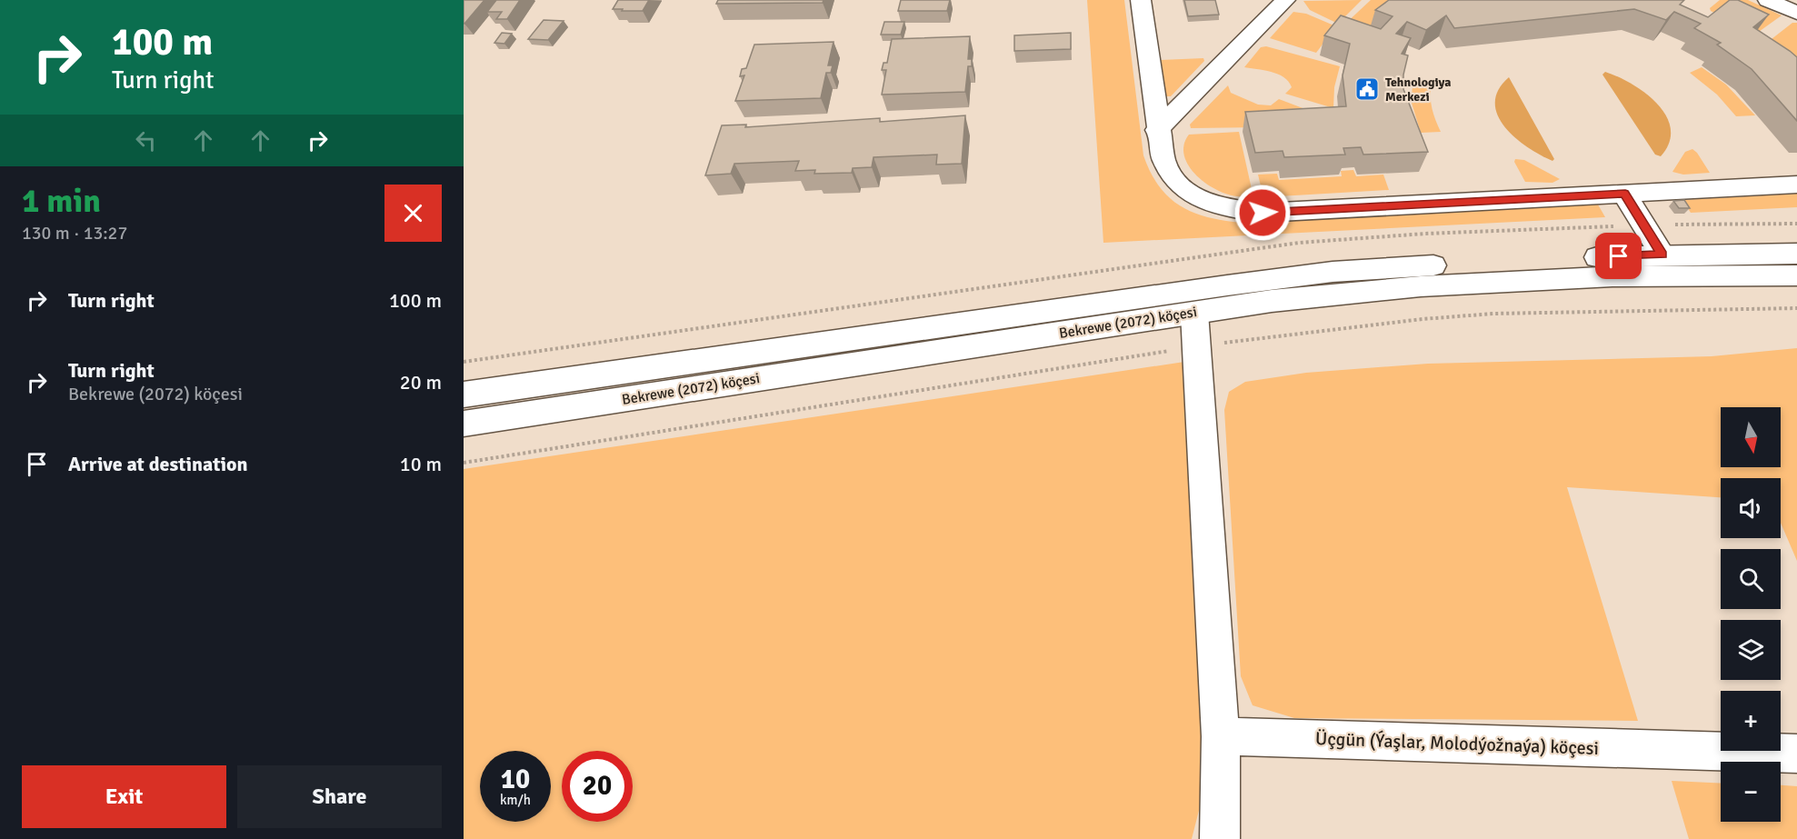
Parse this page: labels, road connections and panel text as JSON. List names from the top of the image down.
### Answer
{
  "streets": {
    "main road": ["Bekrewe (2072) köçesi", "Üçgün (Ýaşlar, Molodýožnaýa) köçesi"]
  },
  "places": {
    "public building": ["Tehnologiya Merkezi"]
  },
  "north": "bottom",
  "page": {
    "turn": ["100 m", "Turn right"],
    "heading": ["1 min", "130 m · 13:27"],
    "list": [
      {
        "name": "Turn right",
        "value": "100 m"
      },
      {
        "name": "Turn right",
        "note": "Bekrewe (2072) köçesi",
        "value": "20 m"
      },
      {
        "name": "Arrive at destination",
        "value": "10 m"
      }
    ],
    "map_buttons": ["+", "−"],
    "speed": "10 km/h",
    "limit": "20",
    "buttons": ["Exit", "Share"]
  }
}
